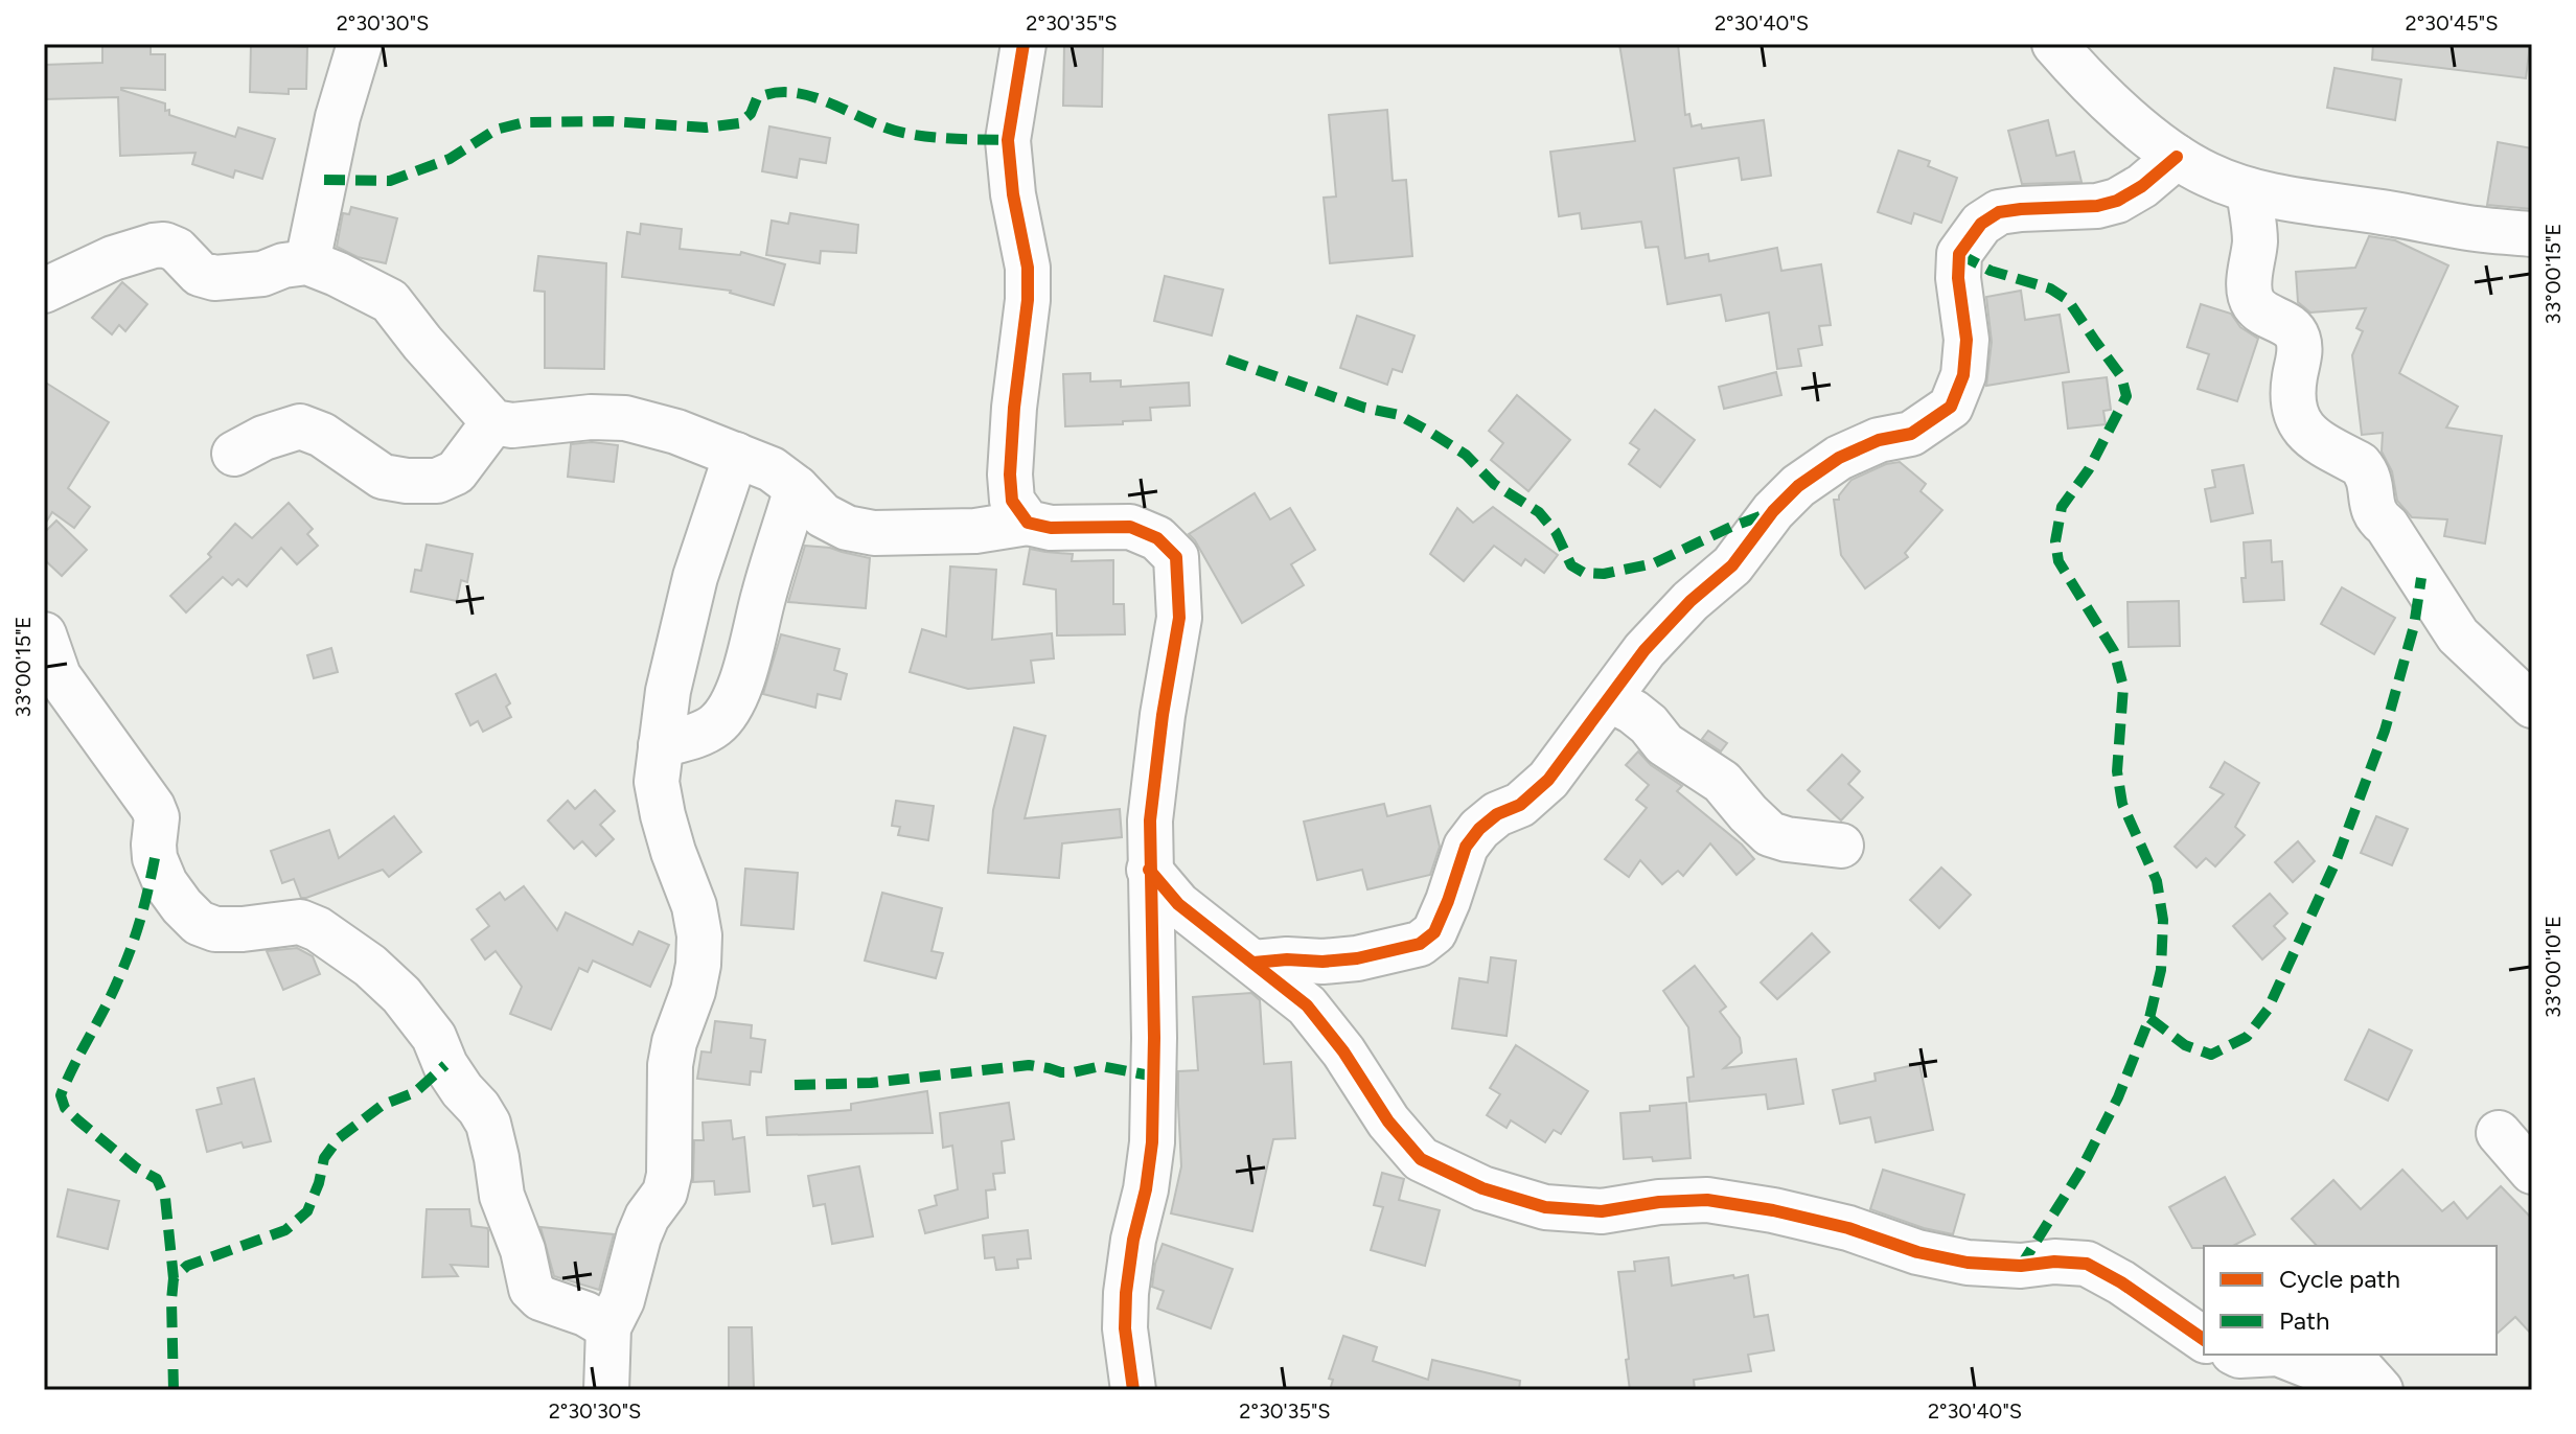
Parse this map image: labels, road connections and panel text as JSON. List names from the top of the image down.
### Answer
{
  "legend": ["Cycle path", "Path"],
  "coordinates": [
    "2°30'30\"S",
    "2°30'35\"S",
    "2°30'40\"S",
    "2°30'45\"S",
    "33°00'15\"E",
    "33°00'10\"E"
  ]
}
